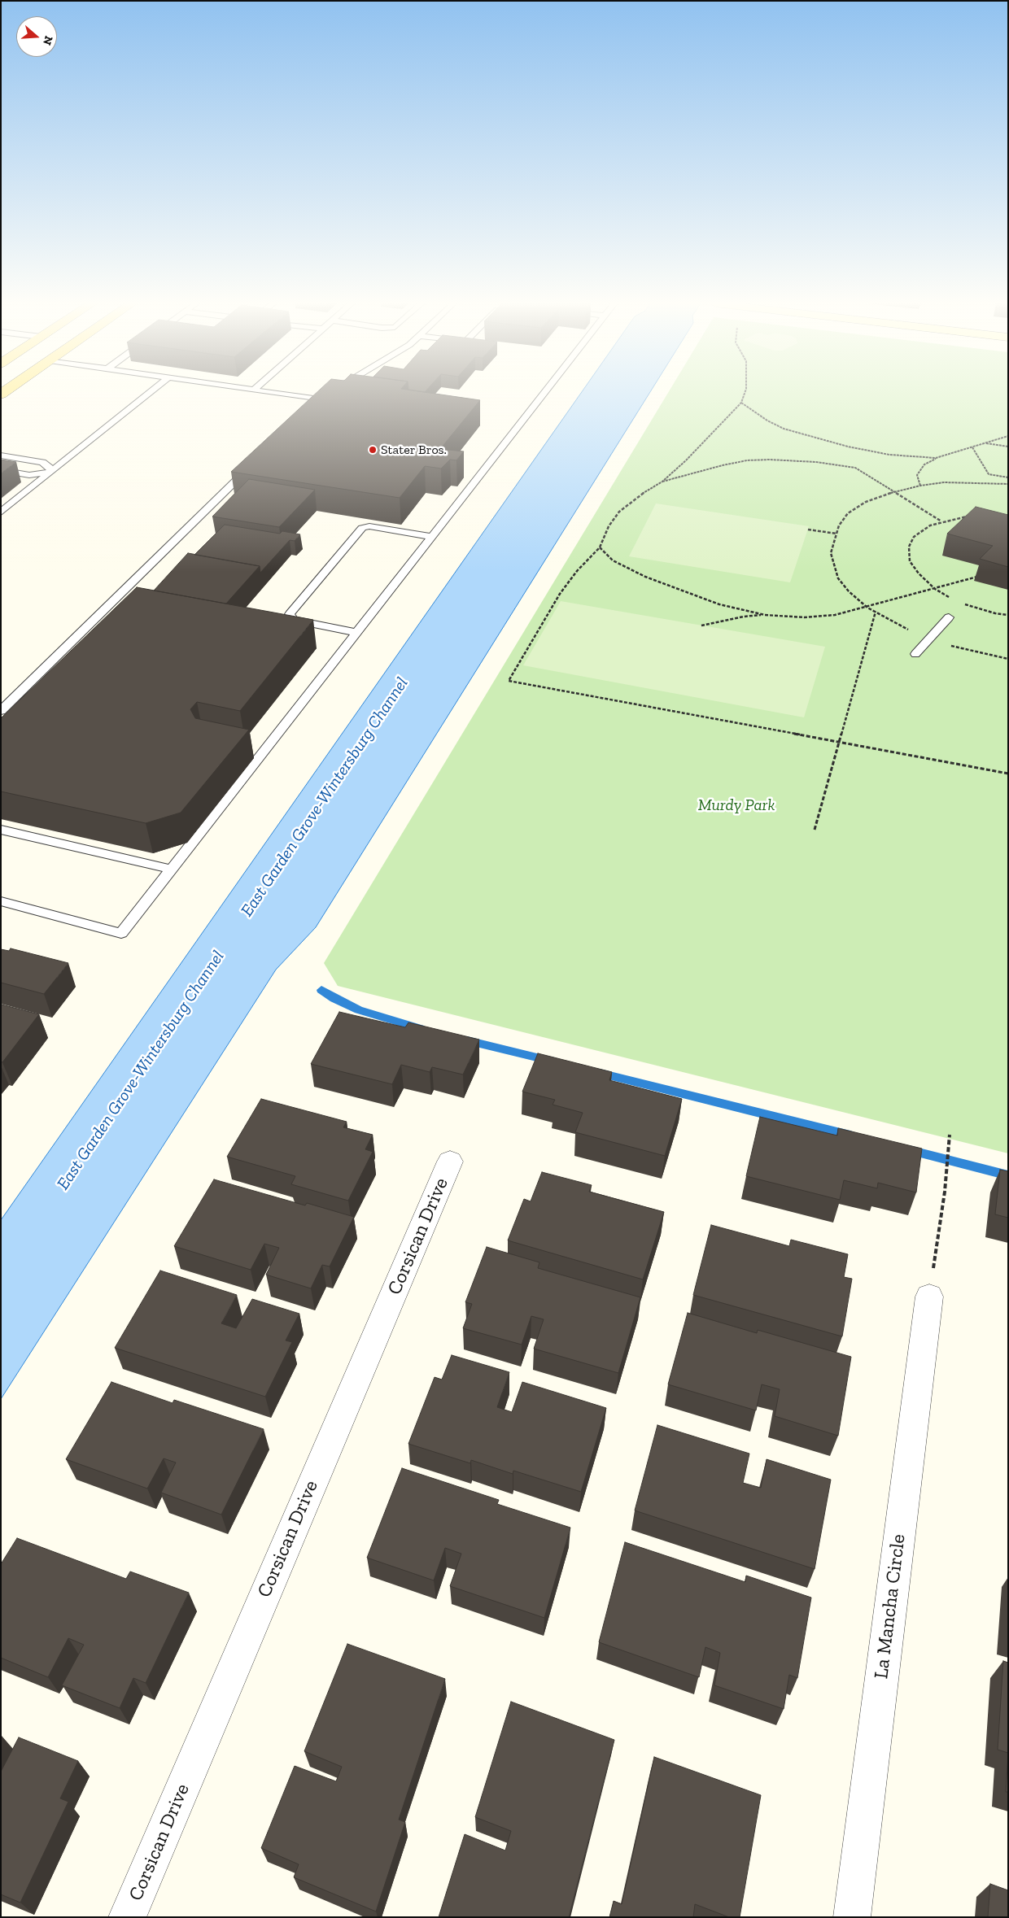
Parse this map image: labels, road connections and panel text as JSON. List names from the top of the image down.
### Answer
{
  "streets": {
    "street": ["Corsican Drive", "La Mancha Circle"]
  },
  "water": ["East Garden Grove-Wintersburg Channel"],
  "parks": ["Murdy Park"],
  "places": ["Stater Bros."],
  "north": "right"
}
